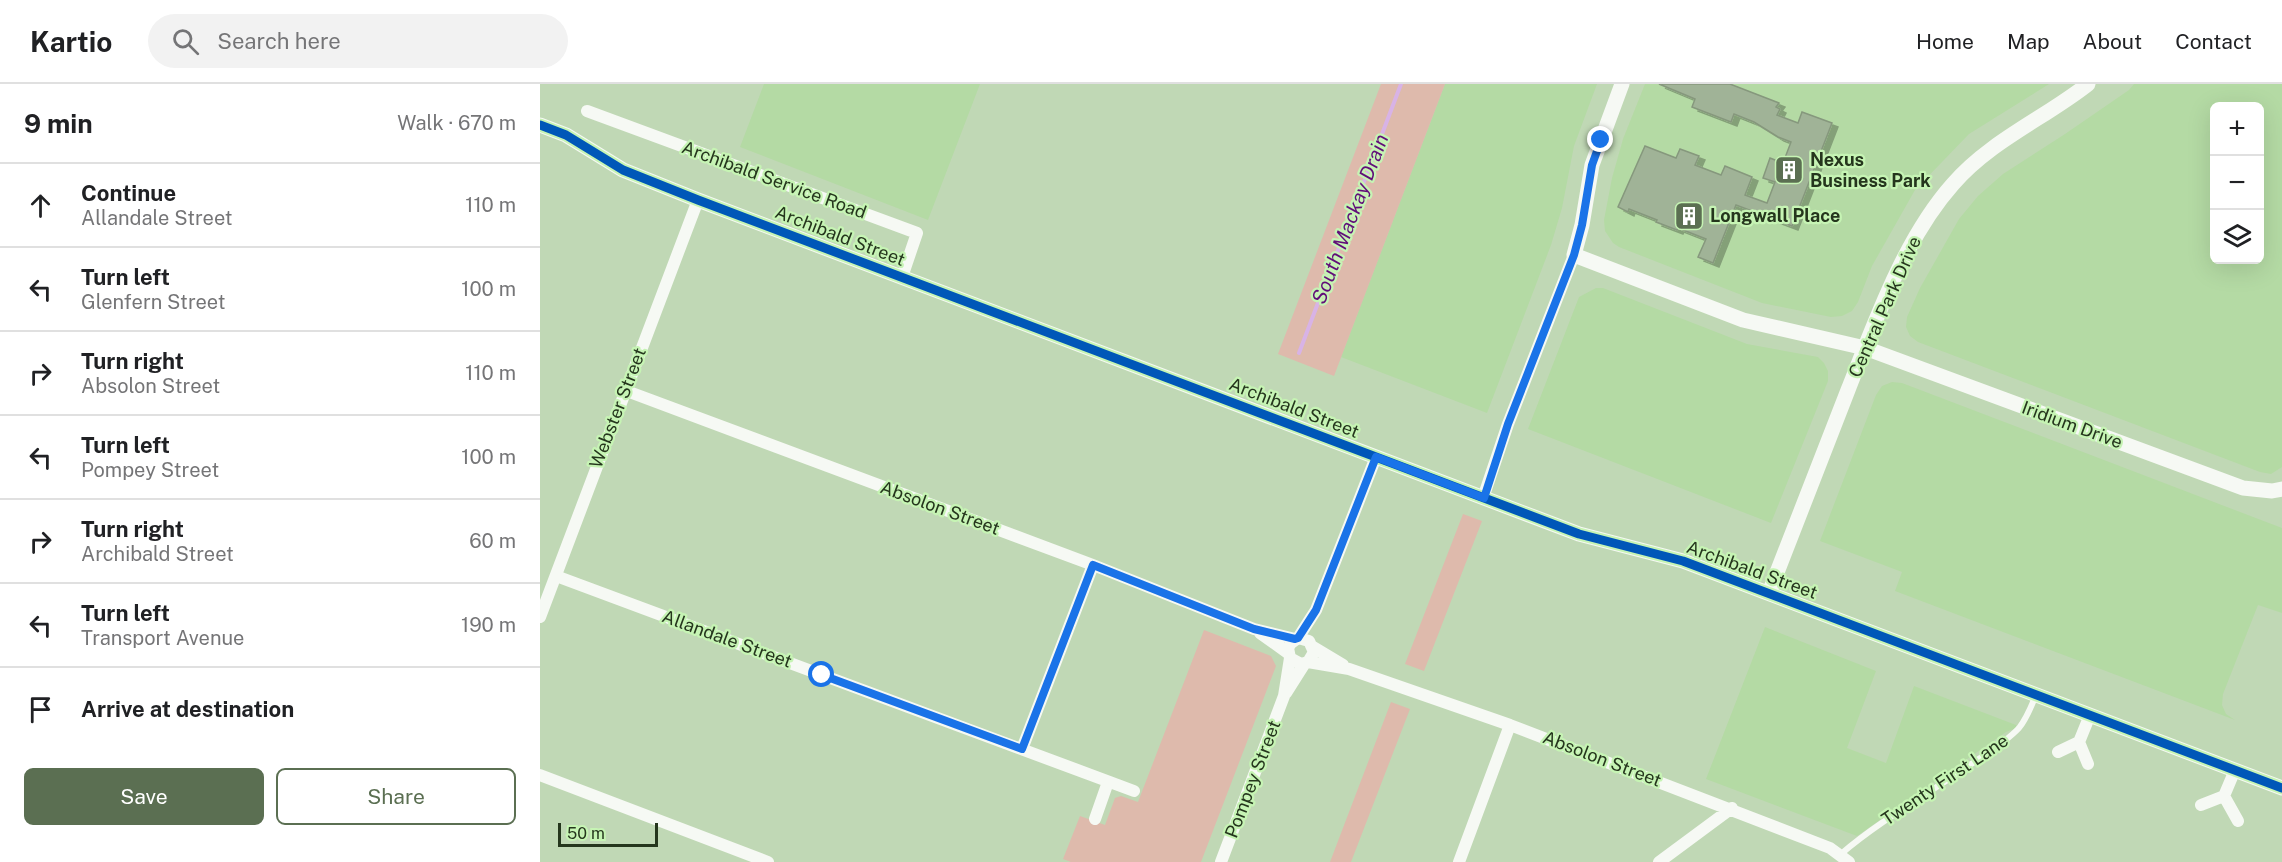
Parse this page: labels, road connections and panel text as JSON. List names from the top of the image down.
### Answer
{
  "streets": {
    "street": [
      "Archibald Service Road",
      "Archibald Street",
      "Central Park Drive",
      "Webster Street",
      "Iridium Drive",
      "Absolon Street",
      "Allandale Street",
      "Pompey Street"
    ],
    "lane": ["Twenty First Lane"]
  },
  "crossings": [
    ["Archibald Service Road", "Archibald Street"],
    ["Archibald Street", "Central Park Drive"],
    ["Archibald Street", "Webster Street"],
    ["Archibald Street", "Twenty First Lane"],
    ["Central Park Drive", "Iridium Drive"],
    ["Webster Street", "Absolon Street"],
    ["Webster Street", "Allandale Street"],
    ["Absolon Street", "Pompey Street"],
    ["Absolon Street", "Twenty First Lane"]
  ],
  "water": ["South Mackay Drain"],
  "places": {
    "building": ["Nexus Business Park", "Longwall Place"]
  },
  "scale_bar": "50 m",
  "page": {
    "header": "Kartio",
    "search": "Search here",
    "nav": [
      "Home",
      "Map",
      "About",
      "Contact"
    ],
    "heading": ["9 min", "Walk · 670 m"],
    "map_buttons": ["+", "−"],
    "list": [
      ["Continue", "Allandale Street", "110 m"],
      ["Turn left", "Glenfern Street", "100 m"],
      ["Turn right", "Absolon Street", "110 m"],
      ["Turn left", "Pompey Street", "100 m"],
      ["Turn right", "Archibald Street", "60 m"],
      ["Turn left", "Transport Avenue", "190 m"],
      "Arrive at destination"
    ],
    "buttons": ["Save", "Share"],
    "scale": "50 m"
  }
}
